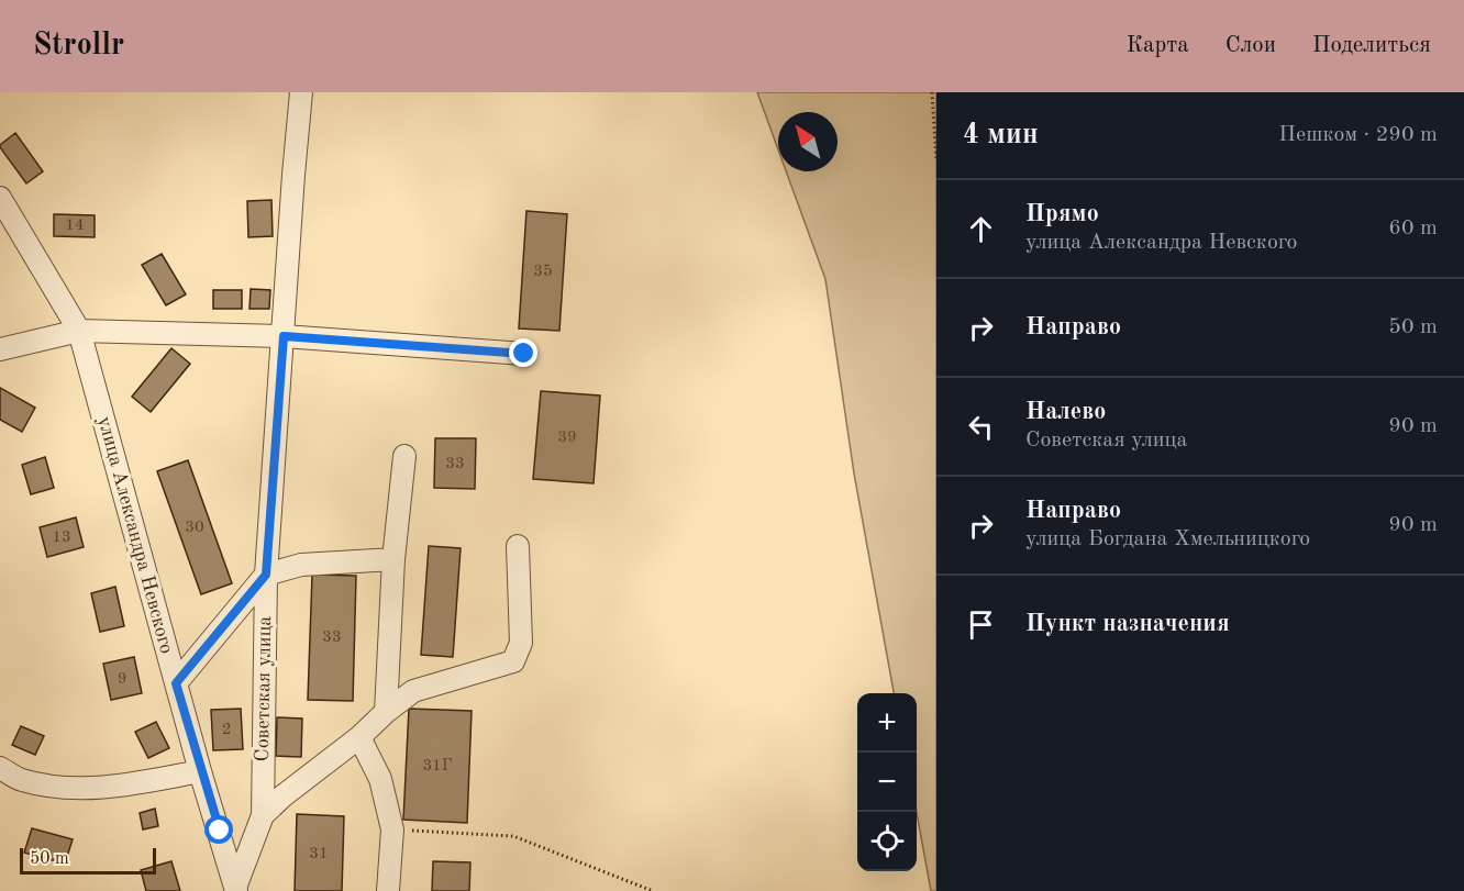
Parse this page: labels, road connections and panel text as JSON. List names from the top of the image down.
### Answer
{
  "streets": {
    "street": ["улица Александра Невского", "Советская улица"]
  },
  "crossings": [
    ["улица Александра Невского", "Советская улица"]
  ],
  "house_numbers": [
    "14",
    "35",
    "39",
    "33",
    "30",
    "13",
    "33",
    "9",
    "2",
    "31Г",
    "31"
  ],
  "scale_bar": "50 m",
  "north": "top left",
  "page": {
    "header": "Strollr",
    "nav": ["Карта", "Слои", "Поделиться"],
    "heading": ["4 мин", "Пешком · 290 m"],
    "list": [
      ["Прямо", "улица Александра Невского", "60 m"],
      ["Направо", "50 m"],
      ["Налево", "Советская улица", "90 m"],
      ["Направо", "улица Богдана Хмельницкого", "90 m"],
      "Пункт назначения"
    ],
    "map_buttons": ["+", "−"],
    "scale": "50 m"
  }
}
